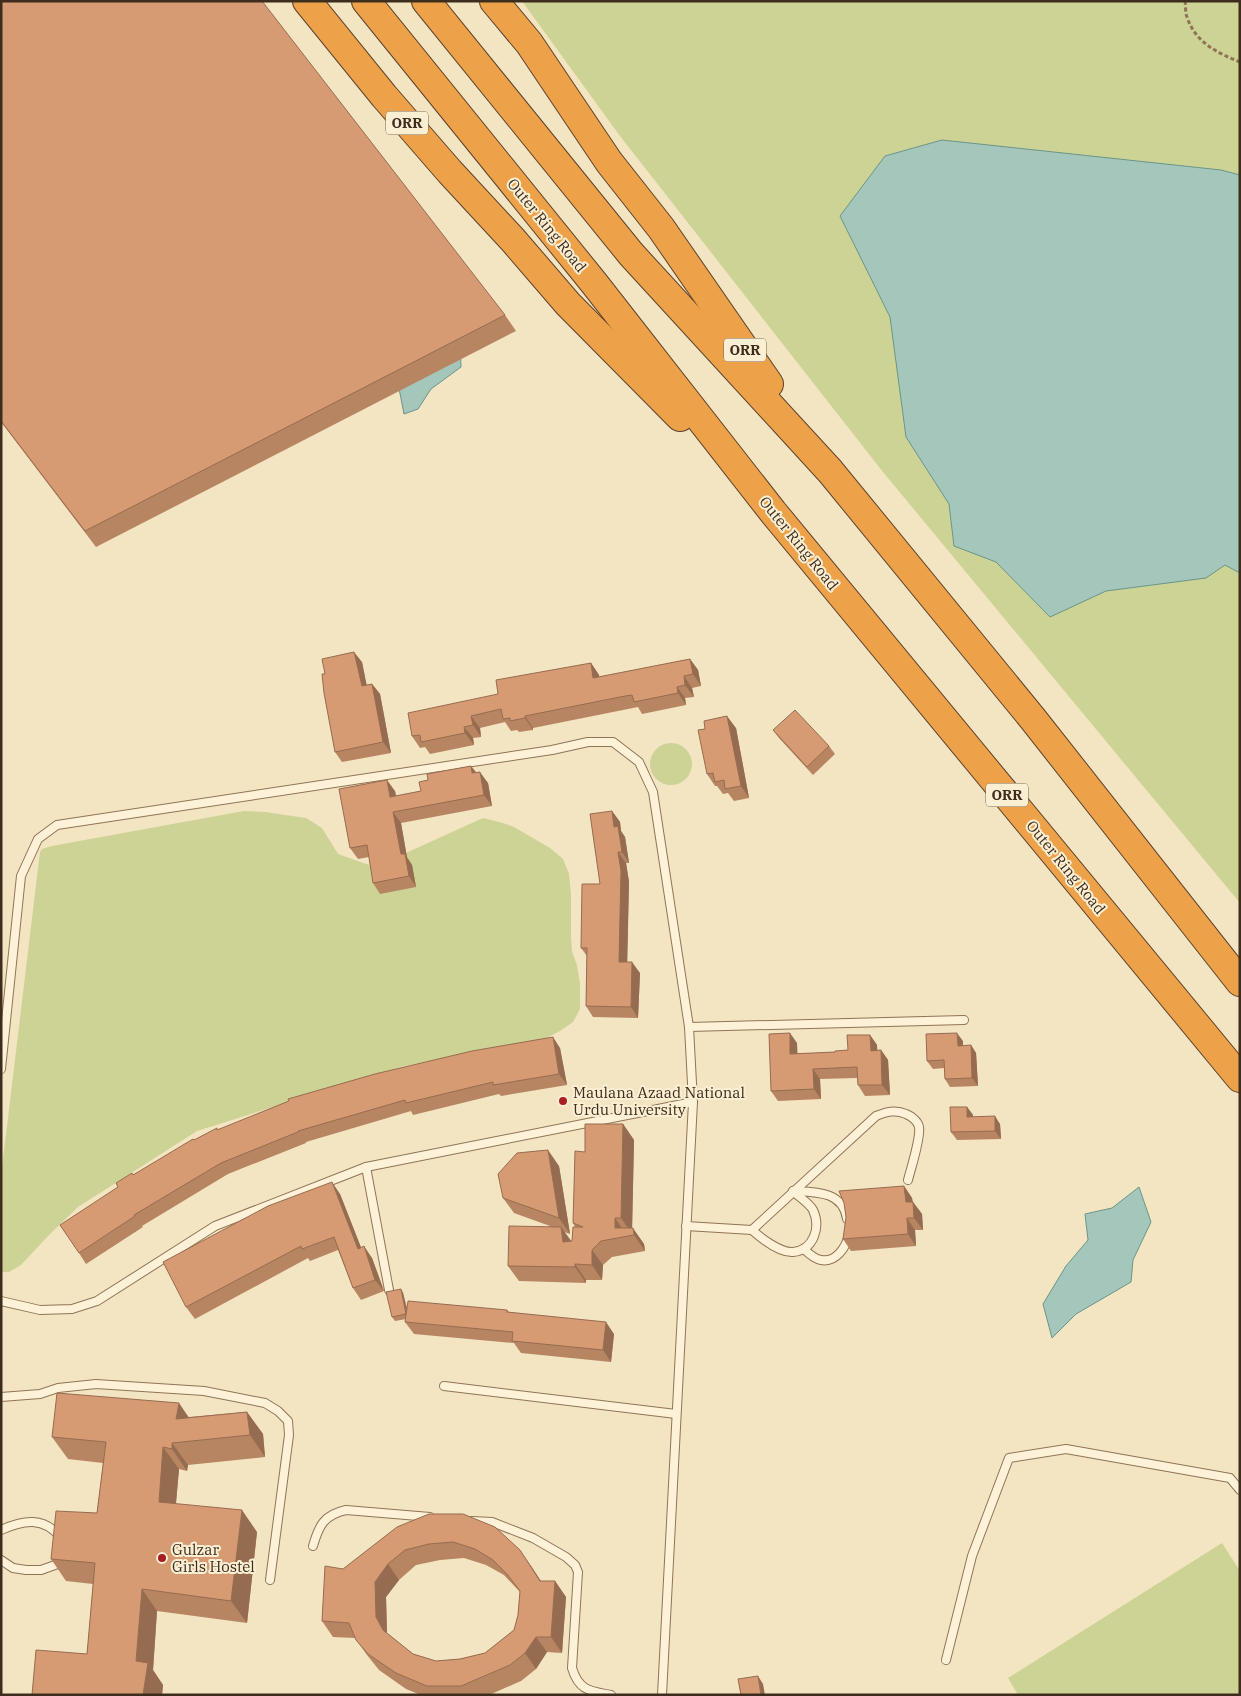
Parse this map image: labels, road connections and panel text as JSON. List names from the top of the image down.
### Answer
{
  "streets": {
    "highway": ["ORR", "Outer Ring Road"]
  },
  "crossings": [
    ["ORR", "Outer Ring Road"]
  ],
  "places": ["Maulana Azaad National Urdu University", "Gulzar Girls Hostel"]
}
